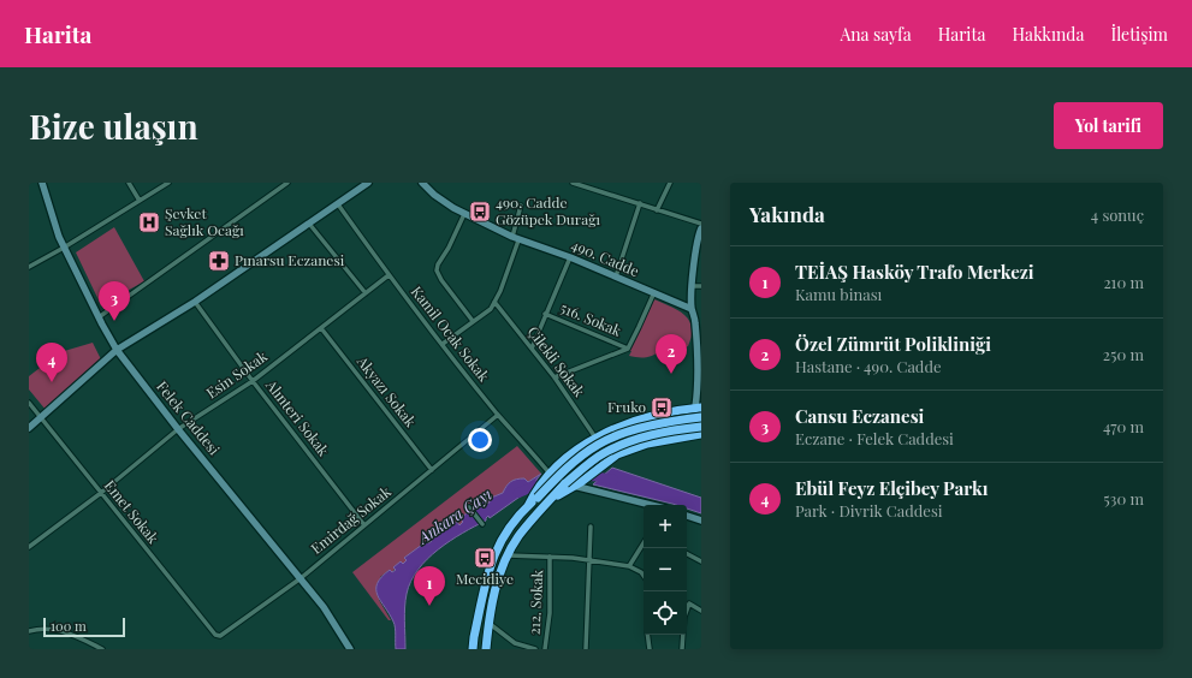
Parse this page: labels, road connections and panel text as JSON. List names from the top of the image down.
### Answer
{
  "streets": {
    "street": [
      "490. Cadde",
      "516. Sokak",
      "Kamil Ocak Sokak",
      "Çilekli Sokak",
      "Esin Sokak",
      "Akyazı Sokak",
      "Felek Caddesi",
      "Alınteri Sokak",
      "Emet Sokak",
      "Emirdağ Sokak",
      "212. Sokak"
    ]
  },
  "crossings": [
    ["Kamil Ocak Sokak", "Esin Sokak"],
    ["Kamil Ocak Sokak", "Emirdağ Sokak"],
    ["Esin Sokak", "Akyazı Sokak"],
    ["Esin Sokak", "Felek Caddesi"],
    ["Esin Sokak", "Alınteri Sokak"],
    ["Esin Sokak", "Emet Sokak"],
    ["Akyazı Sokak", "Emirdağ Sokak"],
    ["Felek Caddesi", "Emirdağ Sokak"],
    ["Alınteri Sokak", "Emirdağ Sokak"],
    ["Emet Sokak", "Emirdağ Sokak"]
  ],
  "water": ["Ankara Çayı"],
  "places": {
    "bus stop": ["490. Cadde Gözüpek Durağı", "Fruko", "Mecidiye"],
    "hospital": ["Şevket Sağlık Ocağı"],
    "pharmacy": ["Pınarsu Eczanesi"]
  },
  "scale_bar": "100 m",
  "page": {
    "header": "Harita",
    "nav": [
      "Ana sayfa",
      "Harita",
      "Hakkında",
      "İletişim"
    ],
    "buttons": "Yol tarifi",
    "title": "Bize ulaşın",
    "heading": ["Yakında", "4 sonuç"],
    "list": [
      {
        "mark": "1",
        "name": "TEİAŞ Hasköy Trafo Merkezi",
        "note": "Kamu binası",
        "value": "210 m"
      },
      {
        "mark": "2",
        "name": "Özel Zümrüt Polikliniği",
        "note": "Hastane · 490. Cadde",
        "value": "250 m"
      },
      {
        "mark": "3",
        "name": "Cansu Eczanesi",
        "note": "Eczane · Felek Caddesi",
        "value": "470 m"
      },
      {
        "mark": "4",
        "name": "Ebül Feyz Elçibey Parkı",
        "note": "Park · Divrik Caddesi",
        "value": "530 m"
      }
    ],
    "pins": [
      "3",
      "2",
      "4",
      "1"
    ],
    "map_buttons": ["+", "−"],
    "scale": "100 m"
  }
}
